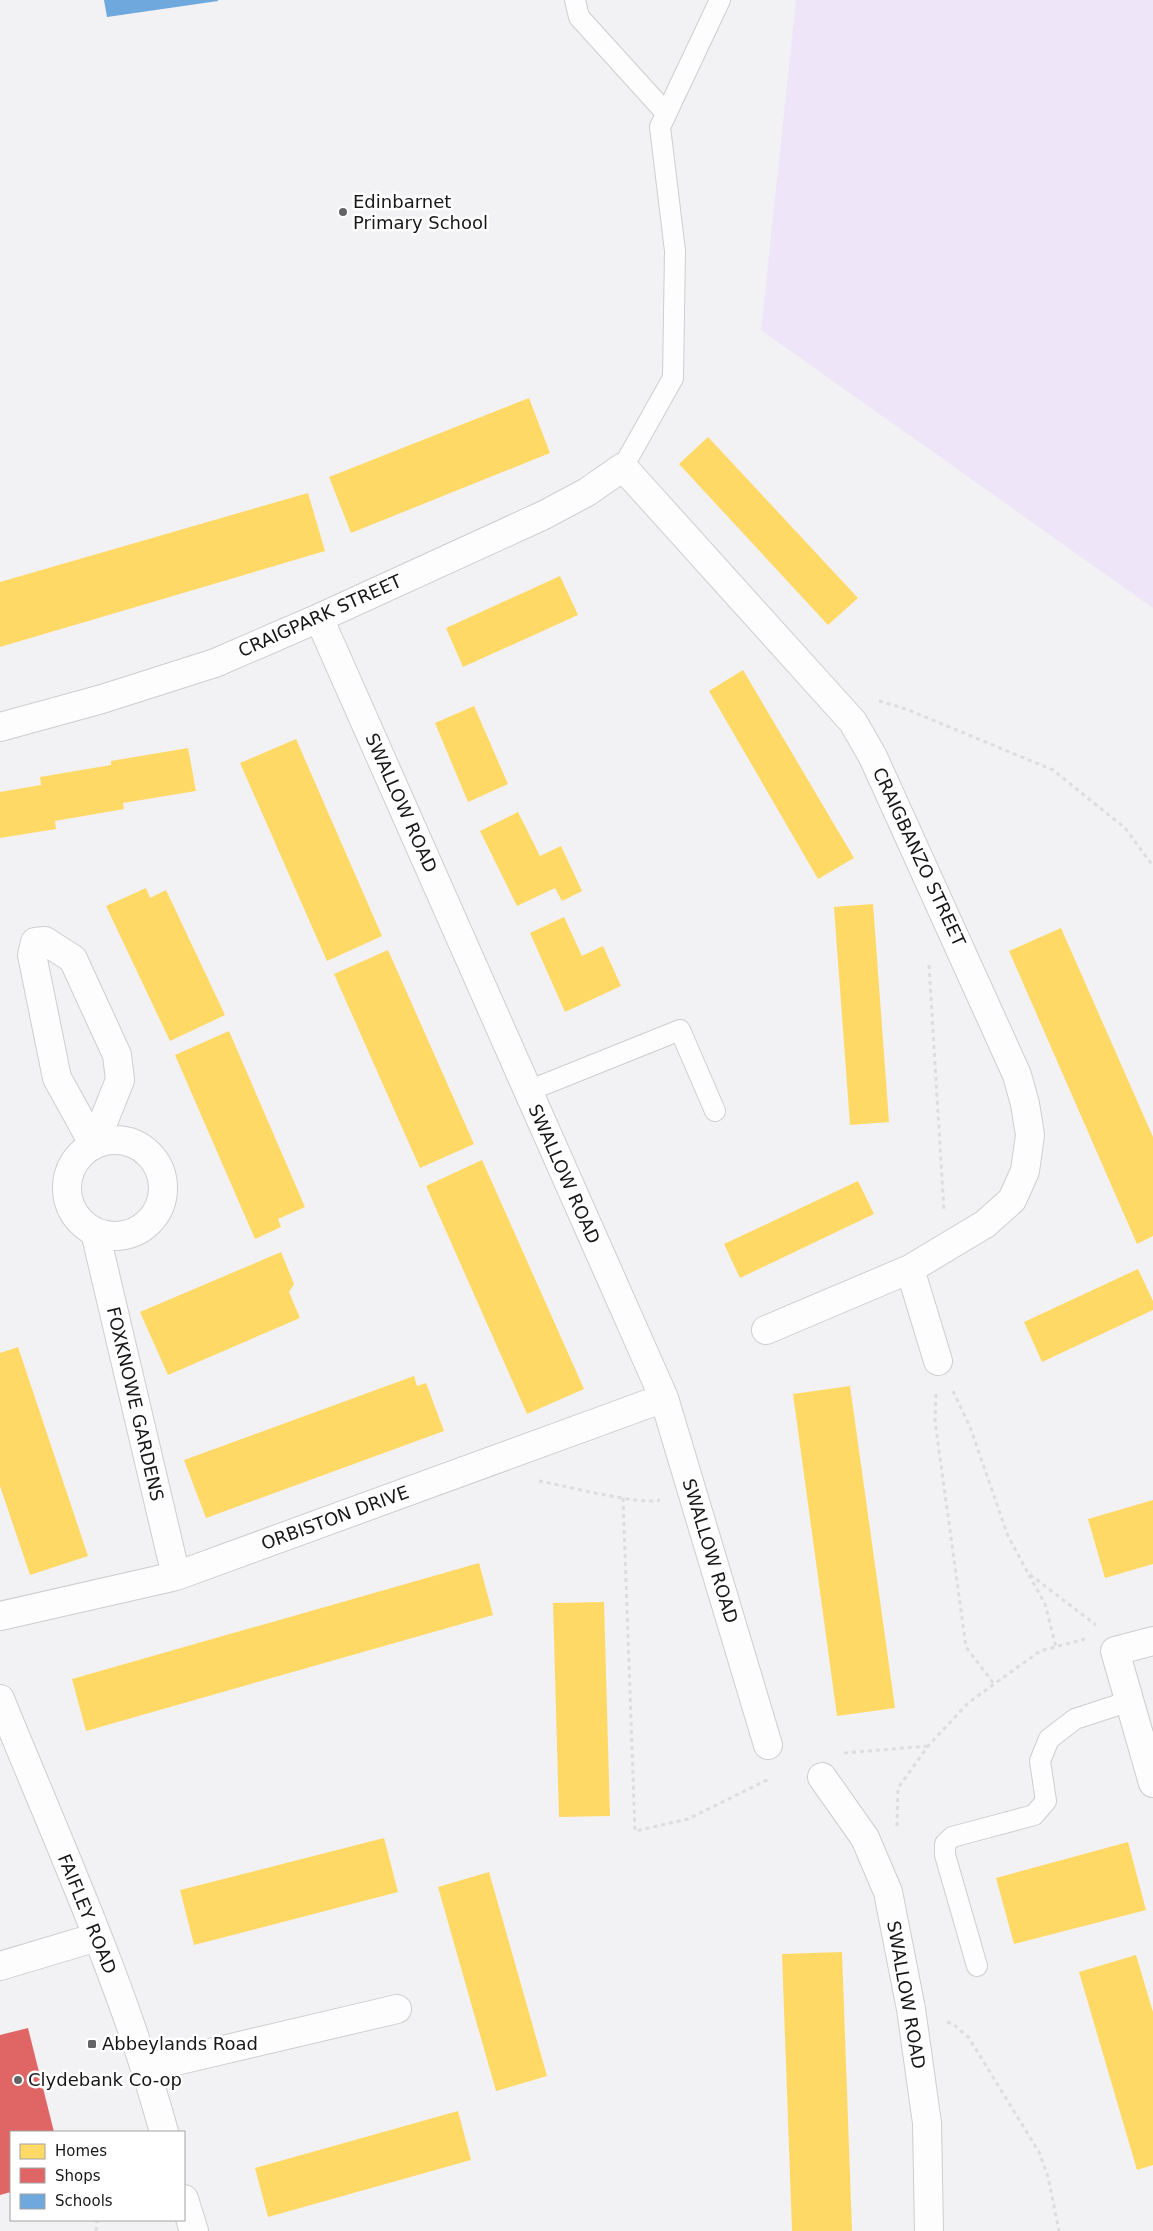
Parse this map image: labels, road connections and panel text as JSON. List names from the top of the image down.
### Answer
{
  "streets": {
    "street": [
      "CRAIGPARK STREET",
      "SWALLOW ROAD",
      "CRAIGBANZO STREET",
      "FOXKNOWE GARDENS",
      "ORBISTON DRIVE",
      "FAIFLEY ROAD"
    ]
  },
  "crossings": [
    ["CRAIGPARK STREET", "SWALLOW ROAD"],
    ["CRAIGPARK STREET", "CRAIGBANZO STREET"],
    ["SWALLOW ROAD", "ORBISTON DRIVE"],
    ["FOXKNOWE GARDENS", "ORBISTON DRIVE"]
  ],
  "places": {
    "other": ["Edinbarnet Primary School", "Clydebank Co-op"],
    "transit": ["Abbeylands Road"]
  },
  "legend": ["Homes", "Shops", "Schools"]
}
